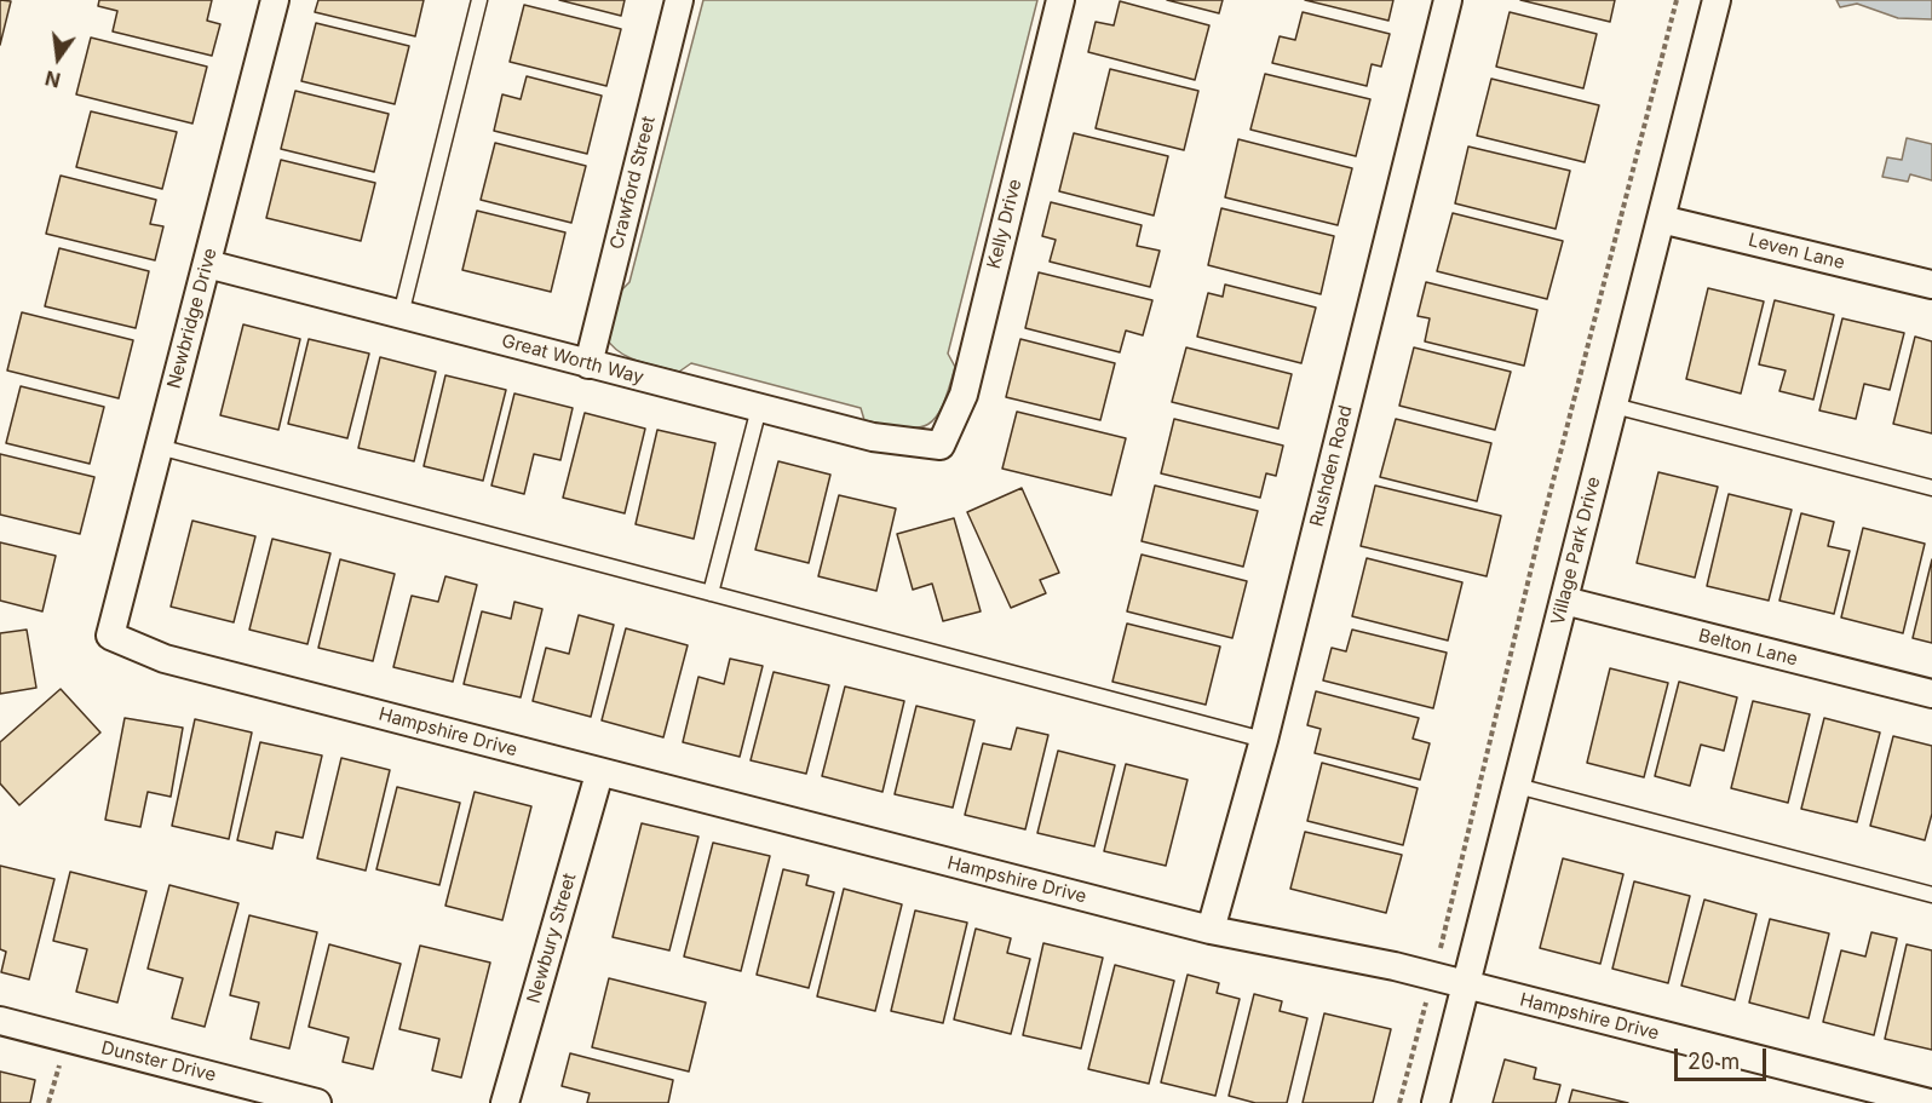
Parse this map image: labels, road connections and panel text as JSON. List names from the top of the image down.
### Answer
{
  "streets": {
    "street": [
      "Crawford Street",
      "Kelly Drive",
      "Leven Lane",
      "Newbridge Drive",
      "Great Worth Way",
      "Rushden Road",
      "Village Park Drive",
      "Belton Lane",
      "Hampshire Drive",
      "Newbury Street",
      "Dunster Drive"
    ]
  },
  "crossings": [
    ["Crawford Street", "Great Worth Way"],
    ["Kelly Drive", "Great Worth Way"],
    ["Leven Lane", "Village Park Drive"],
    ["Newbridge Drive", "Great Worth Way"],
    ["Newbridge Drive", "Hampshire Drive"],
    ["Rushden Road", "Hampshire Drive"],
    ["Village Park Drive", "Belton Lane"],
    ["Village Park Drive", "Hampshire Drive"],
    ["Hampshire Drive", "Newbury Street"]
  ],
  "scale_bar": "20 m",
  "north": "bottom"
}
